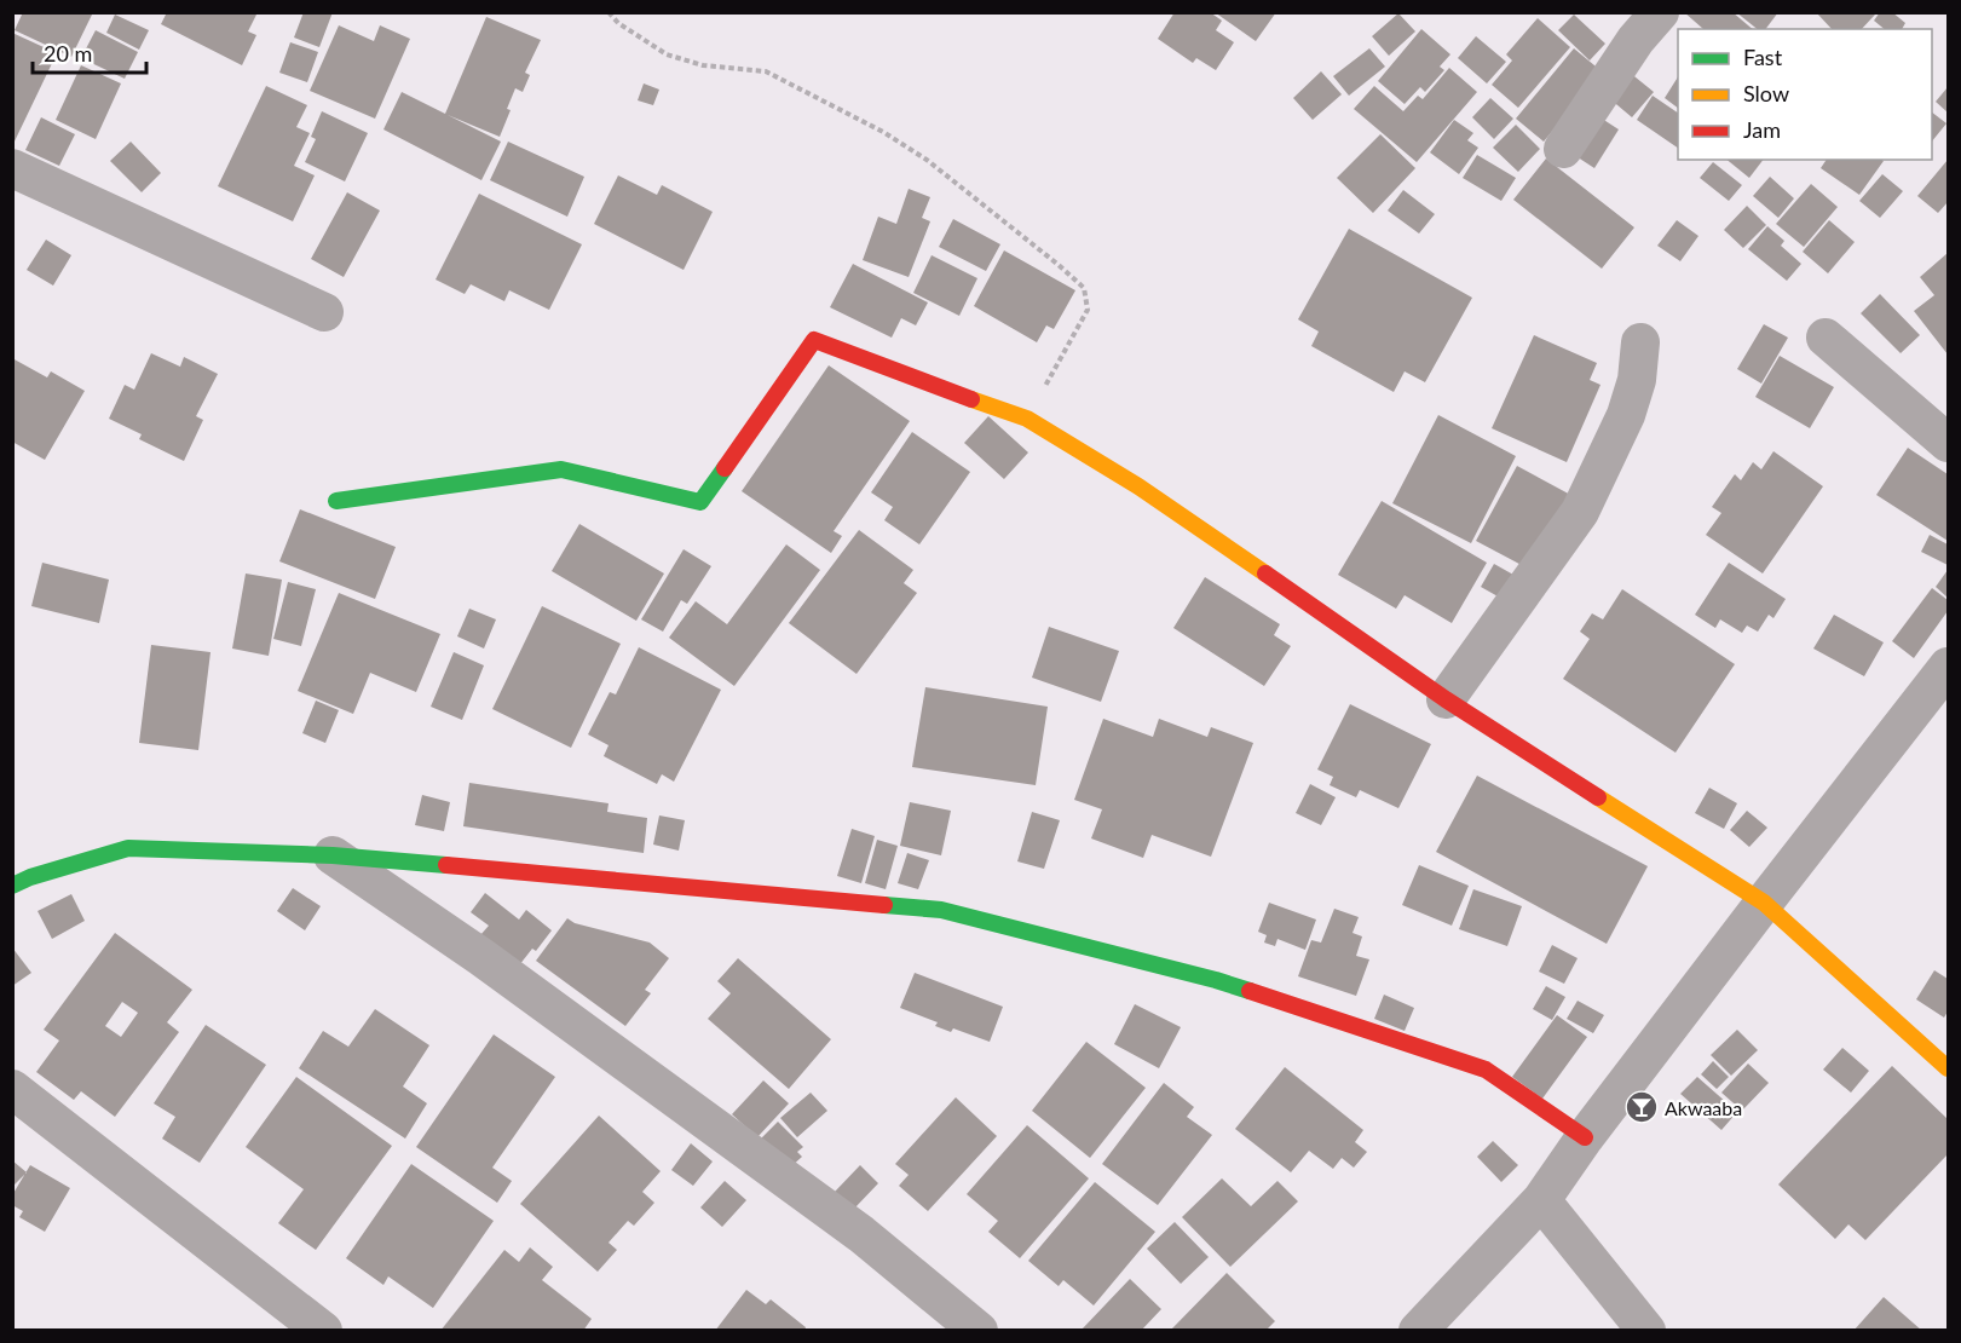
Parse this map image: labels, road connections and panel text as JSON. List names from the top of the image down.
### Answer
{
  "places": {
    "bar": ["Akwaaba"]
  },
  "legend": ["Fast", "Slow", "Jam"],
  "scale_bar": "20 m"
}
